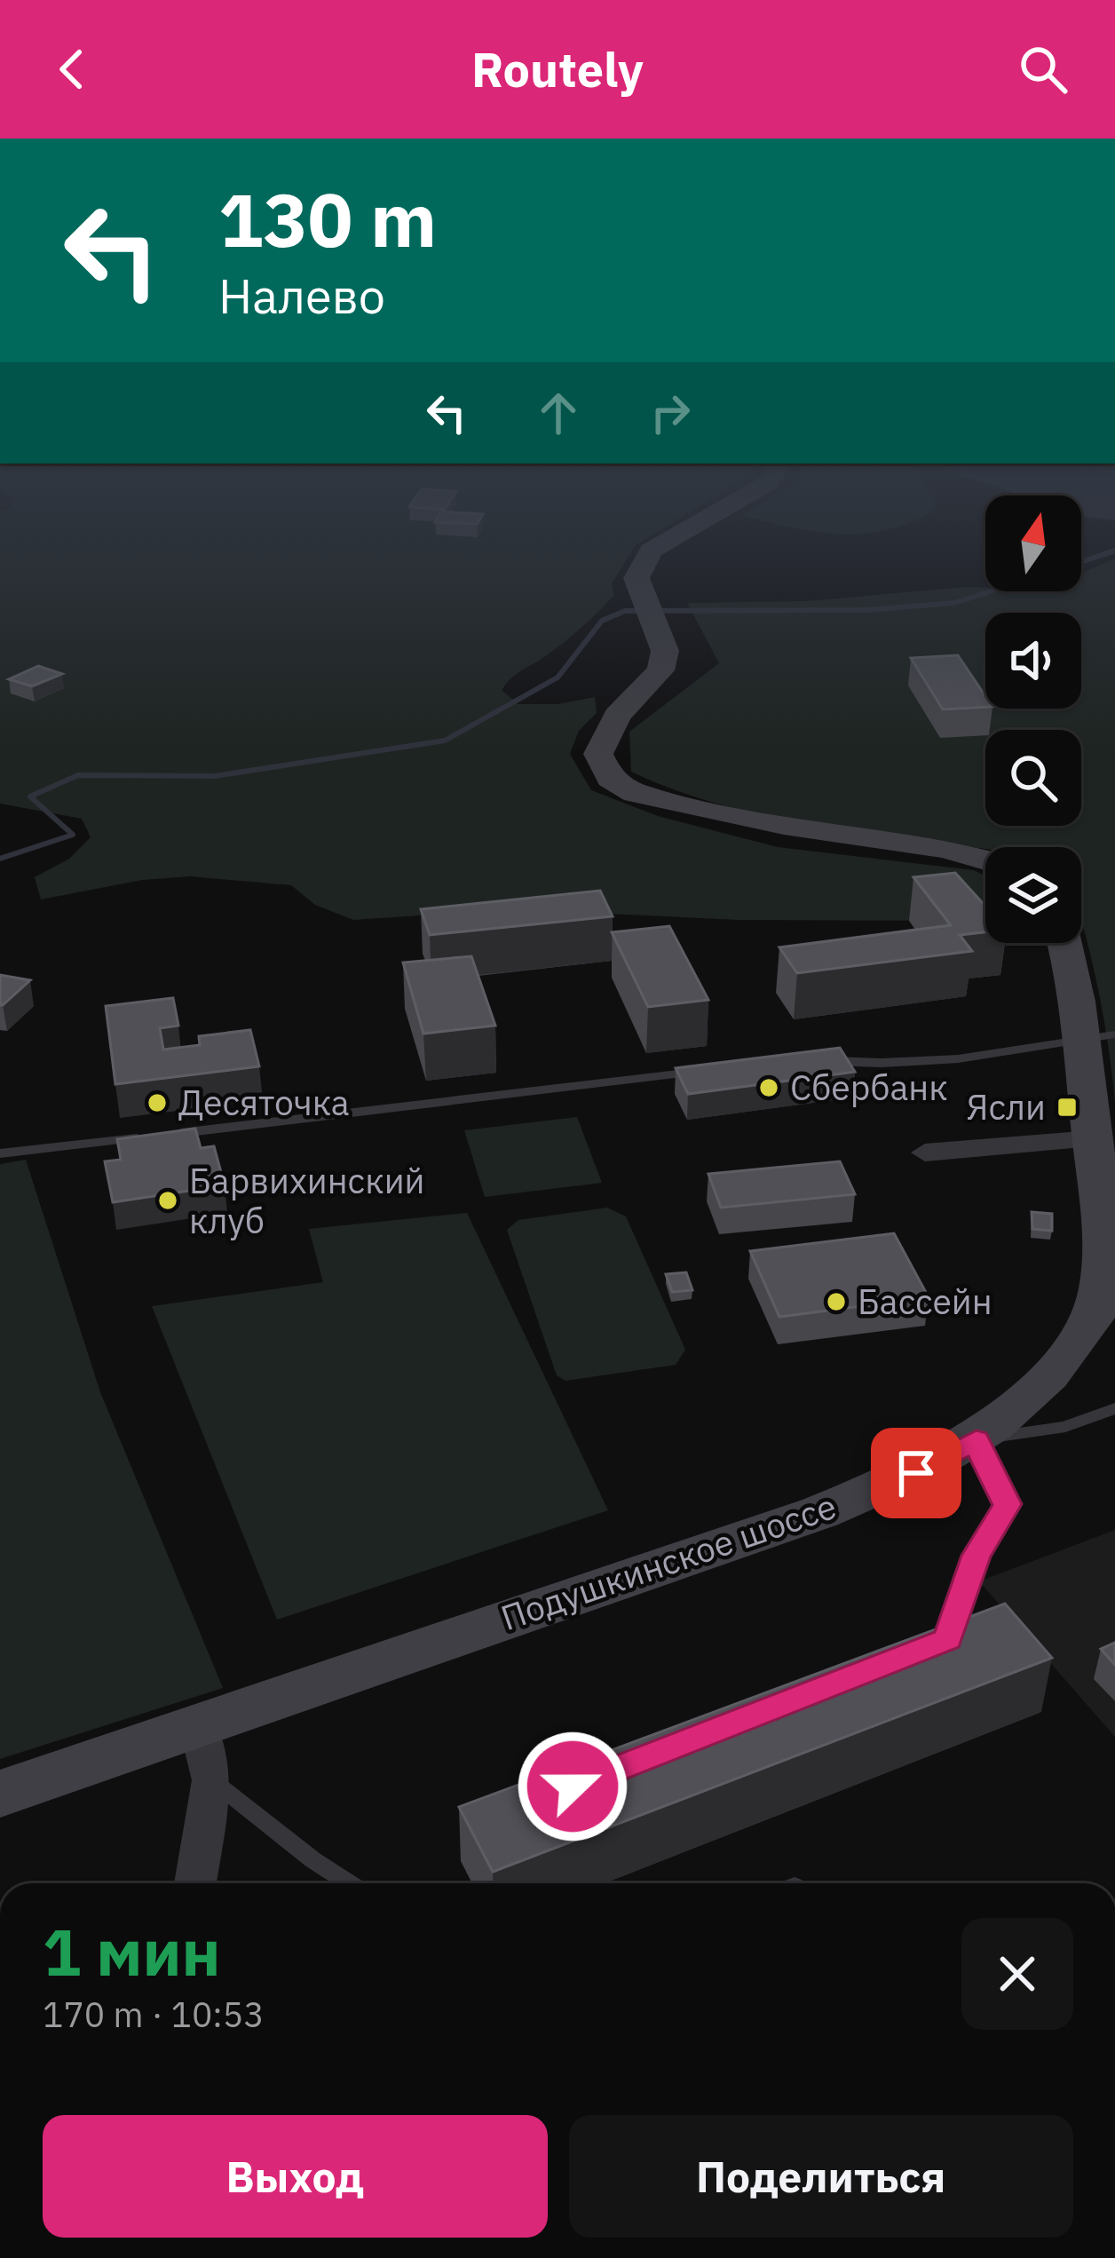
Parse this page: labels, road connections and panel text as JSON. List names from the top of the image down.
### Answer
{
  "streets": {
    "main road": ["Подушкинское шоссе"]
  },
  "places": {
    "other": [
      "Сбербанк",
      "Десяточка",
      "Барвихинский клуб",
      "Бассейн"
    ],
    "transit": ["Ясли"]
  },
  "north": "top",
  "page": {
    "header": "Routely",
    "turn": ["130 m", "Налево"],
    "heading": ["1 мин", "170 m · 10:53"],
    "buttons": ["Выход", "Поделиться"]
  }
}
